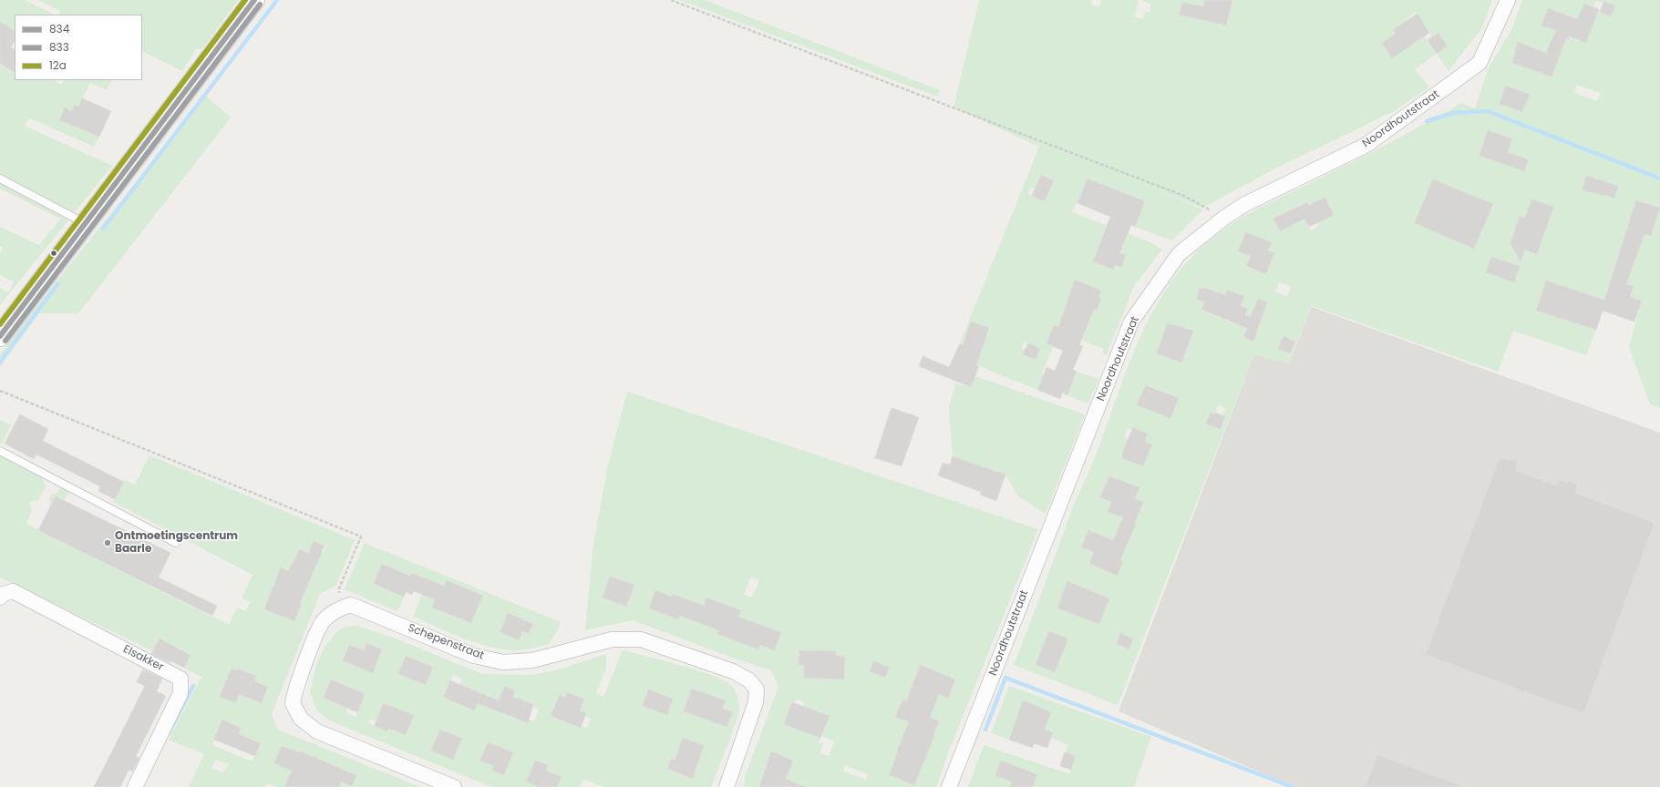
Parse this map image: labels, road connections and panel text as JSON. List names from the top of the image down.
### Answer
{
  "streets": {
    "street": ["Noordhoutstraat", "Schepenstraat", "Elsakker"]
  },
  "places": ["Ontmoetingscentrum Baarle"],
  "lines": ["transit line 834", "transit line 12a", "transit line 833"],
  "legend": ["834", "833", "12a"]
}
